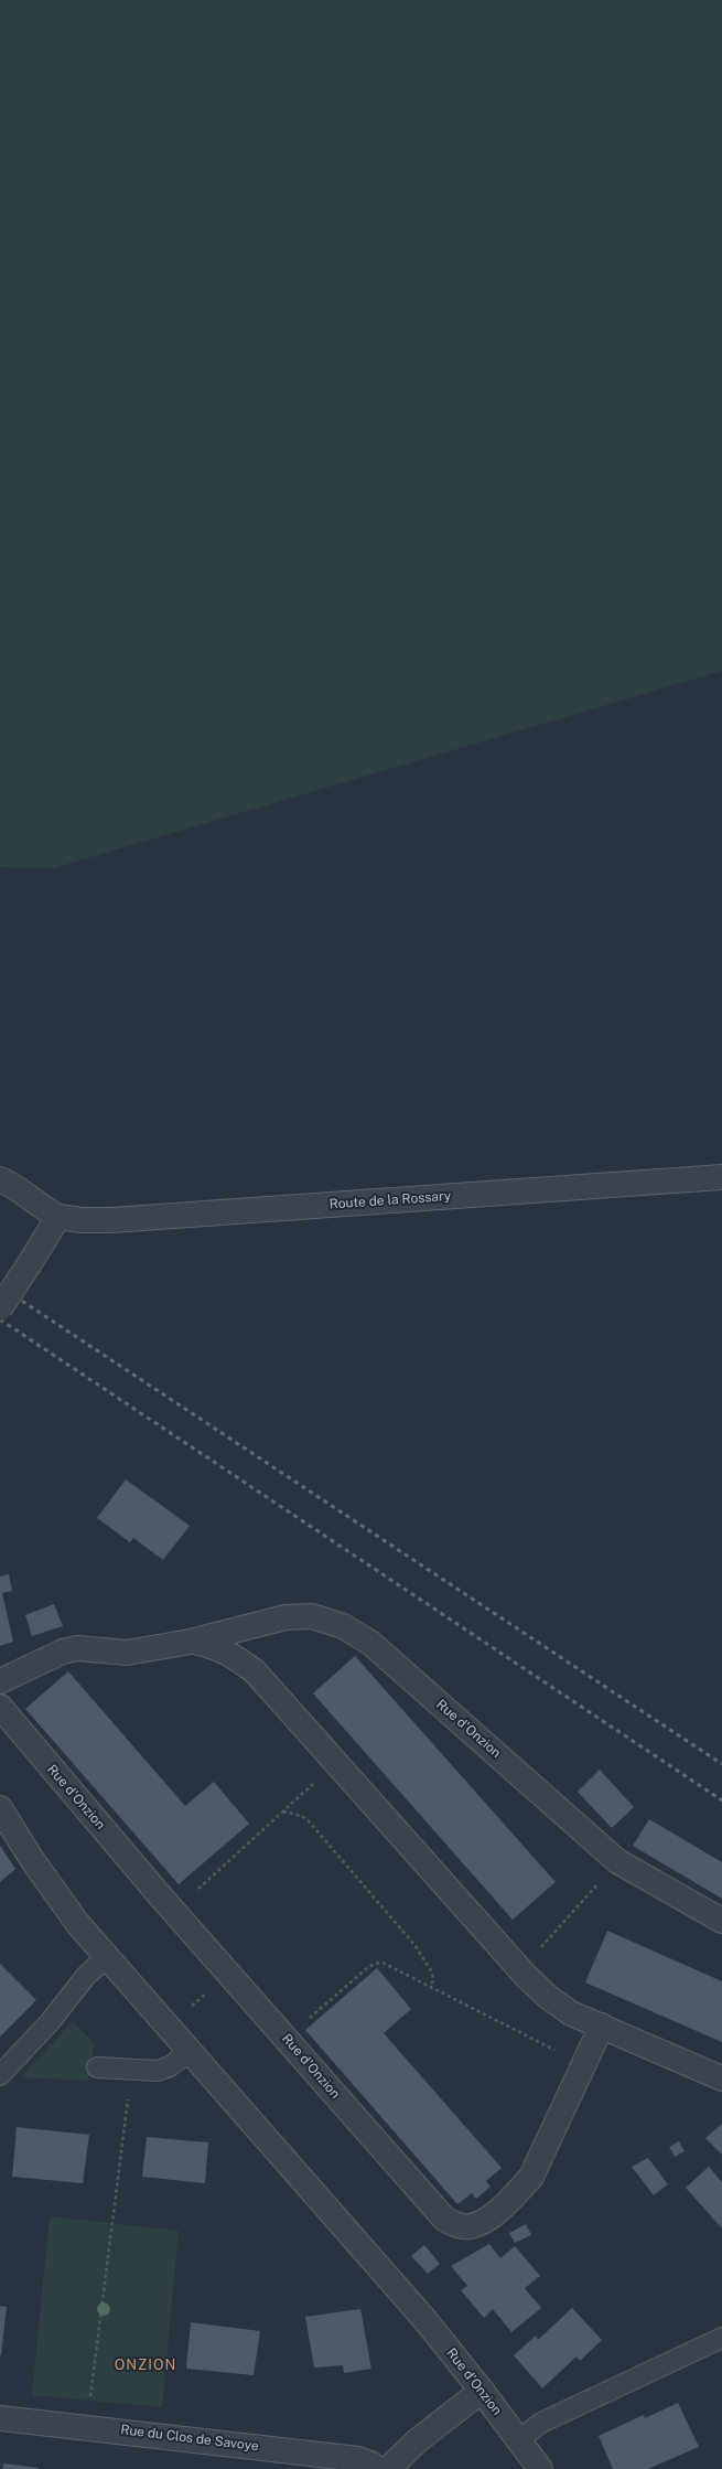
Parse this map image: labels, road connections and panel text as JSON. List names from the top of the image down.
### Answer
{
  "streets": {
    "street": ["Route de la Rossary", "Rue d'Onzion", "Rue du Clos de Savoye"]
  },
  "districts": ["ONZION"]
}
